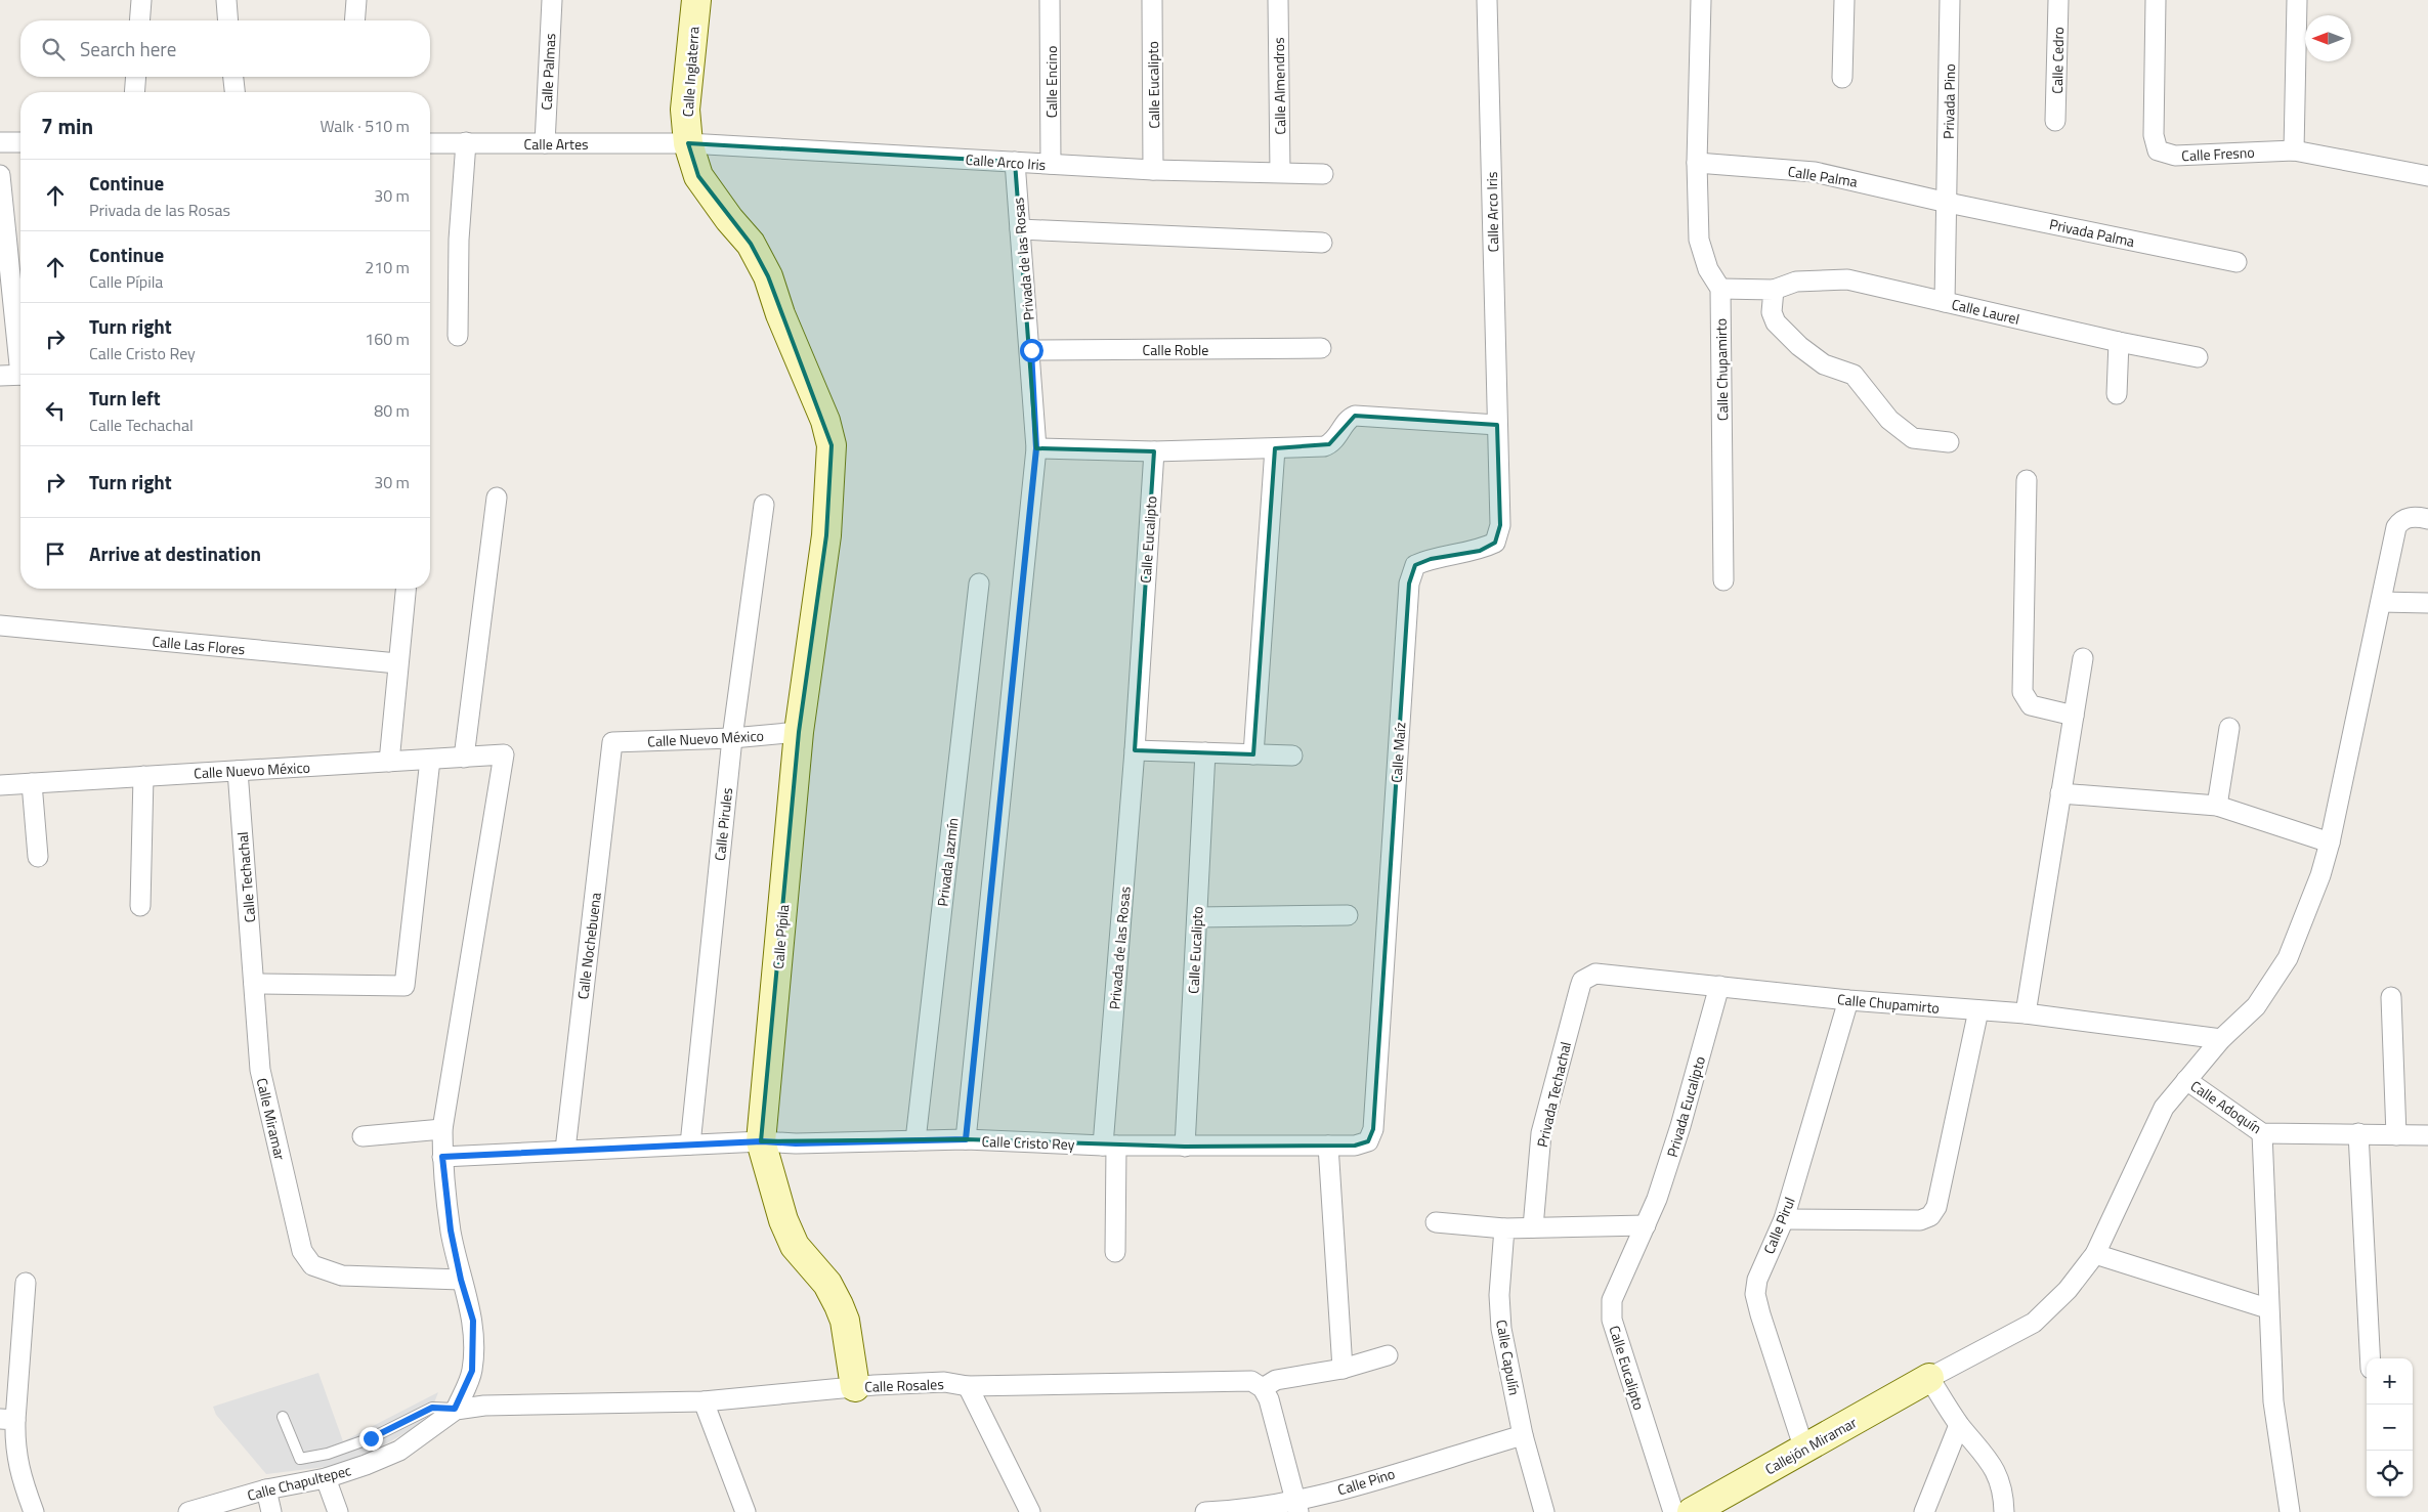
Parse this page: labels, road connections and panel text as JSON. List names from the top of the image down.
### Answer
{
  "streets": {
    "street": [
      "Calle Cedro",
      "Calle Palmas",
      "Calle Inglaterra",
      "Calle Encino",
      "Calle Eucalipto",
      "Calle Almendros",
      "Privada Pino",
      "Calle Artes",
      "Calle Fresno",
      "Calle Arco Iris",
      "Calle Palma",
      "Privada Palma",
      "Privada de las Rosas",
      "Calle Laurel",
      "Calle Roble",
      "Calle Chupamirto",
      "Calle Las Flores",
      "Calle Nuevo México",
      "Calle Maíz",
      "Calle Pirules",
      "Privada Jazmín",
      "Calle Techachal",
      "Calle Pípila",
      "Calle Nochebuena",
      "Privada Techachal",
      "Privada Eucalipto",
      "Calle Adoquín",
      "Calle Miramar",
      "Calle Cristo Rey",
      "Calle Pirul",
      "Calle Capulín",
      "Calle Rosales",
      "Callejón Miramar",
      "Calle Pino",
      "Calle Chapultepec"
    ]
  },
  "crossings": [
    ["Calle Palmas", "Calle Artes"],
    ["Calle Inglaterra", "Calle Artes"],
    ["Calle Inglaterra", "Calle Arco Iris"],
    ["Calle Inglaterra", "Calle Nuevo México"],
    ["Calle Inglaterra", "Calle Pípila"],
    ["Calle Encino", "Calle Arco Iris"],
    ["Calle Eucalipto", "Calle Arco Iris"],
    ["Calle Eucalipto", "Privada de las Rosas"],
    ["Calle Eucalipto", "Privada Eucalipto"],
    ["Calle Eucalipto", "Calle Cristo Rey"],
    ["Calle Almendros", "Calle Arco Iris"],
    ["Privada Pino", "Calle Palma"],
    ["Privada Pino", "Privada Palma"],
    ["Privada Pino", "Calle Laurel"],
    ["Calle Artes", "Calle Arco Iris"],
    ["Calle Arco Iris", "Privada de las Rosas"],
    ["Calle Arco Iris", "Calle Maíz"],
    ["Calle Palma", "Privada Palma"],
    ["Privada de las Rosas", "Calle Roble"],
    ["Privada de las Rosas", "Calle Cristo Rey"],
    ["Calle Laurel", "Calle Chupamirto"],
    ["Calle Chupamirto", "Privada Techachal"],
    ["Calle Chupamirto", "Privada Eucalipto"],
    ["Calle Chupamirto", "Calle Pirul"],
    ["Calle Nuevo México", "Calle Pirules"],
    ["Calle Nuevo México", "Calle Techachal"],
    ["Calle Nuevo México", "Calle Pípila"],
    ["Calle Nuevo México", "Calle Nochebuena"],
    ["Calle Maíz", "Calle Cristo Rey"],
    ["Calle Pirules", "Calle Cristo Rey"],
    ["Privada Jazmín", "Calle Cristo Rey"],
    ["Calle Techachal", "Calle Miramar"],
    ["Calle Pípila", "Calle Cristo Rey"],
    ["Calle Nochebuena", "Calle Cristo Rey"],
    ["Calle Pirul", "Callejón Miramar"],
    ["Calle Capulín", "Calle Pino"],
    ["Calle Rosales", "Calle Chapultepec"]
  ],
  "north": "left",
  "page": {
    "search": "Search here",
    "heading": ["7 min", "Walk · 510 m"],
    "list": [
      ["Continue", "Privada de las Rosas", "30 m"],
      ["Continue", "Calle Pípila", "210 m"],
      ["Turn right", "Calle Cristo Rey", "160 m"],
      ["Turn left", "Calle Techachal", "80 m"],
      ["Turn right", "30 m"],
      "Arrive at destination"
    ],
    "map_buttons": ["+", "−"]
  }
}
